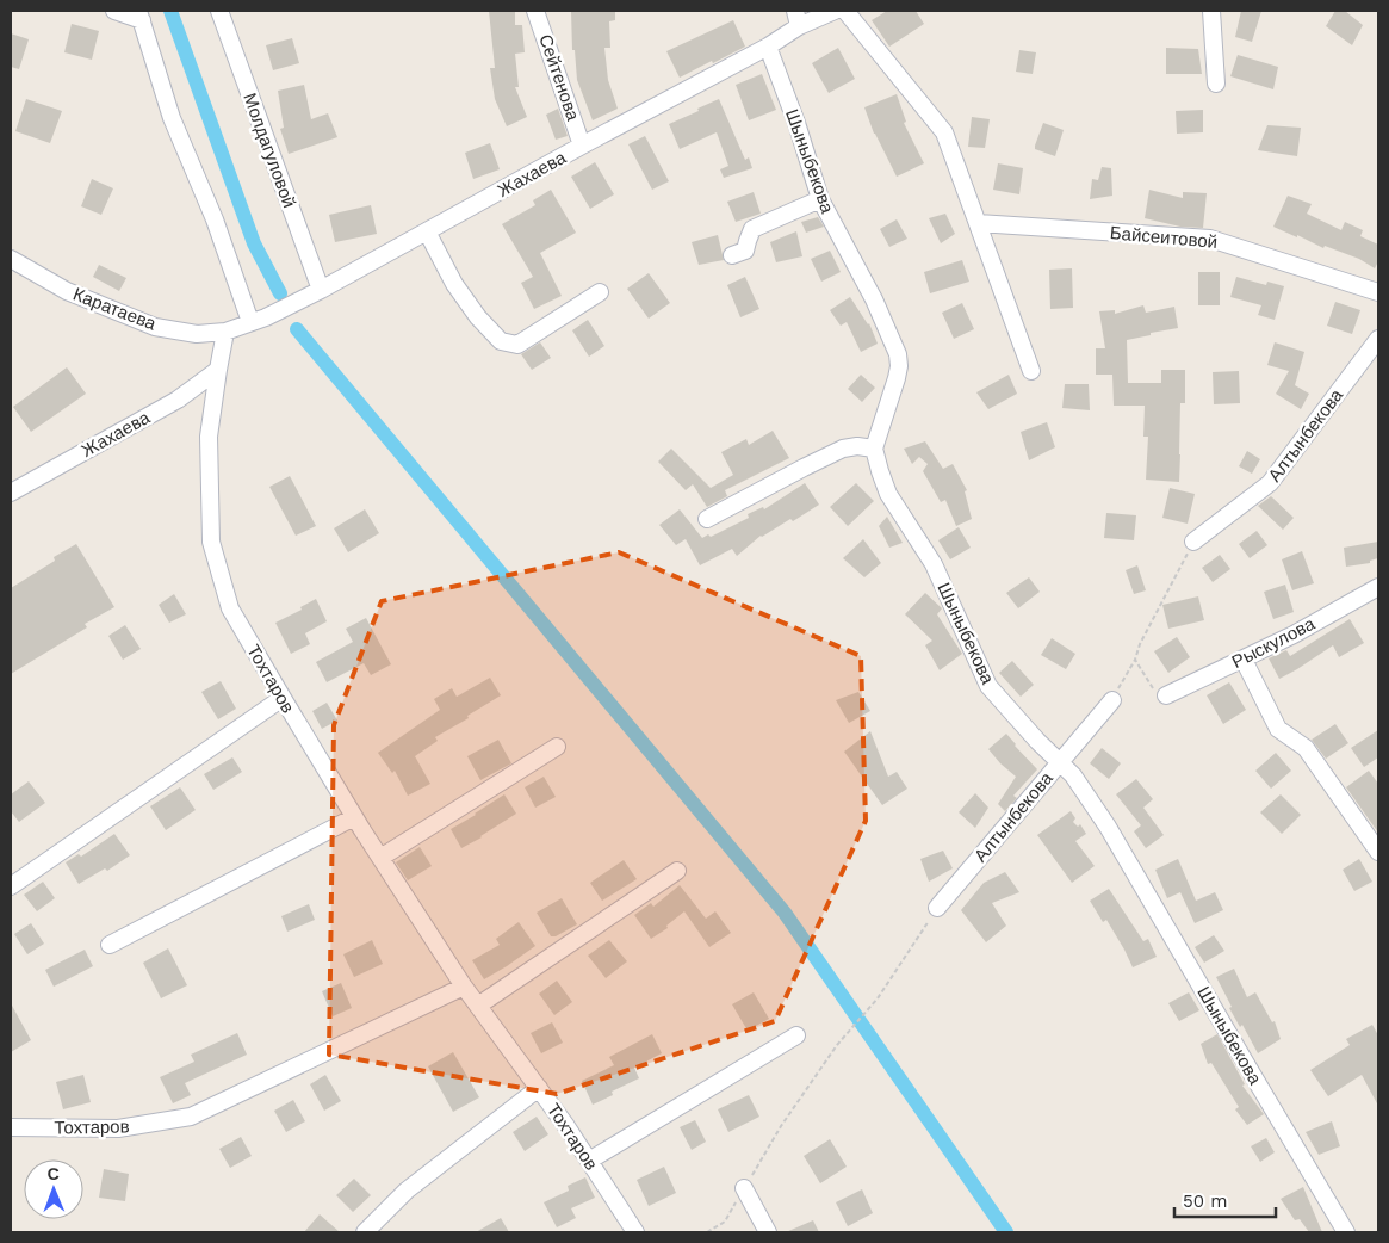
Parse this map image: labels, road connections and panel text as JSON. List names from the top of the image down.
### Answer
{
  "streets": {
    "street": [
      "Сейтенова",
      "Молдагуловой",
      "Шыныбекова",
      "Жахаева",
      "Байсеитовой",
      "Каратаева",
      "Алтынбекова",
      "Рыскулова",
      "Тохтаров"
    ]
  },
  "crossings": [
    ["Сейтенова", "Жахаева"],
    ["Молдагуловой", "Жахаева"],
    ["Шыныбекова", "Жахаева"],
    ["Шыныбекова", "Алтынбекова"],
    ["Жахаева", "Каратаева"],
    ["Жахаева", "Тохтаров"],
    ["Каратаева", "Тохтаров"]
  ],
  "scale_bar": "50 m",
  "north": "top"
}
